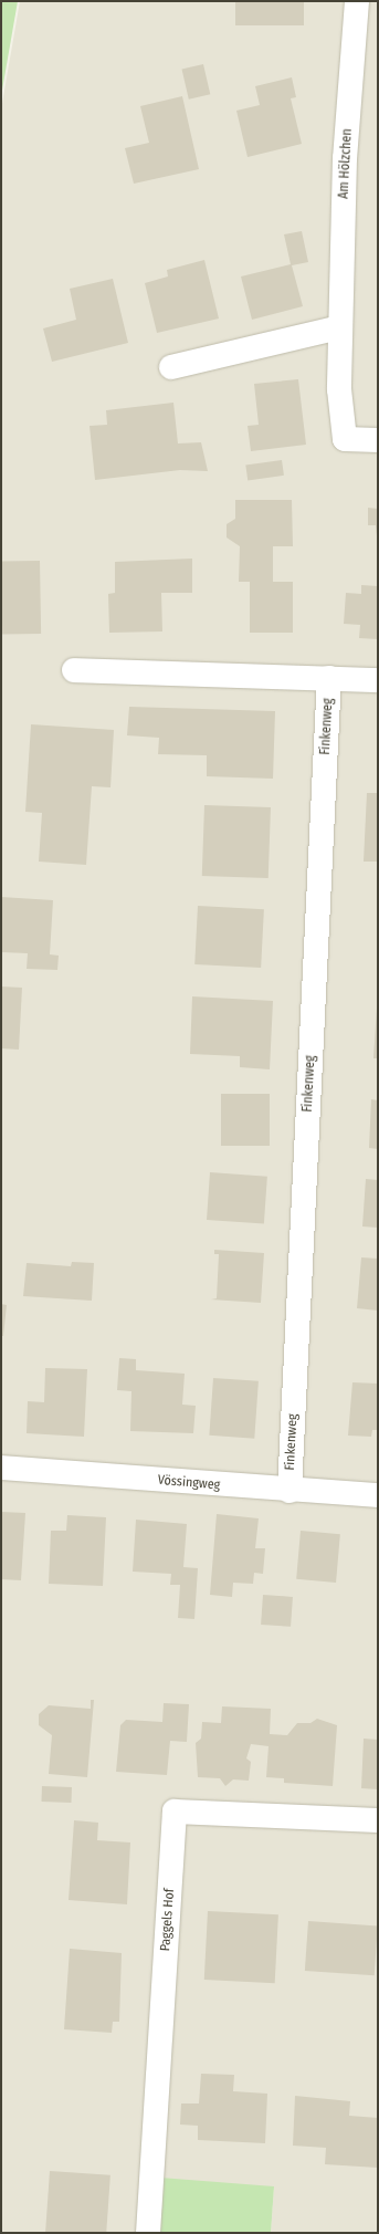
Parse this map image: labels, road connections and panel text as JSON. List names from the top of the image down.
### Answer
{
  "streets": {
    "street": [
      "Am Hölzchen",
      "Finkenweg",
      "Vössingweg",
      "Paggels Hof"
    ]
  },
  "crossings": [
    ["Finkenweg", "Vössingweg"]
  ]
}
